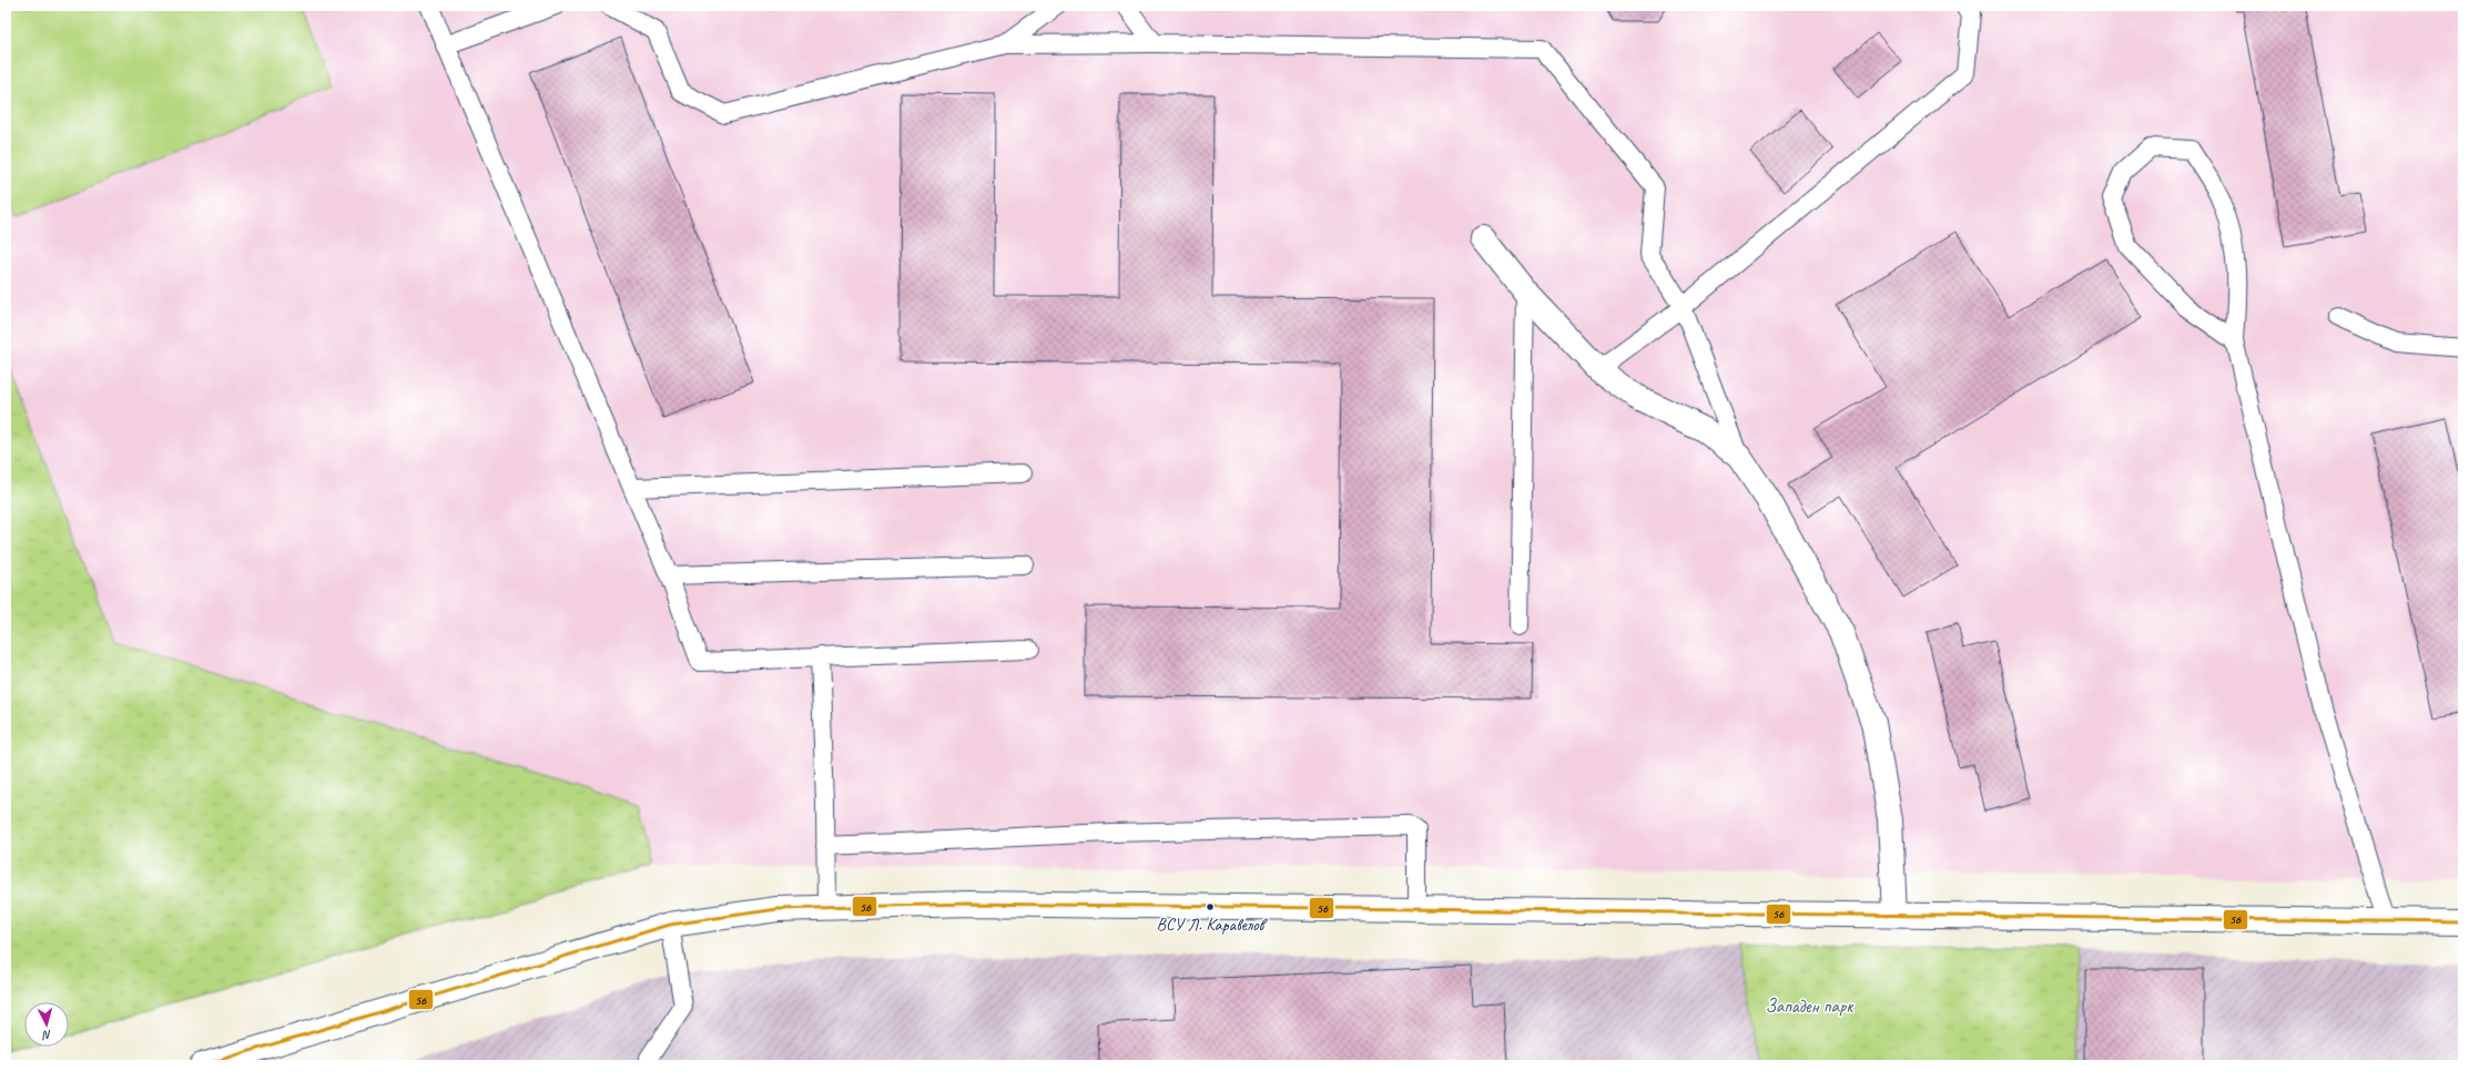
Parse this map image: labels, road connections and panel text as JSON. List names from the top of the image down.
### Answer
{
  "parks": ["Западен парк"],
  "places": ["ВСУ Л. Каравелов"],
  "lines": ["transit line 56"],
  "north": "bottom"
}
